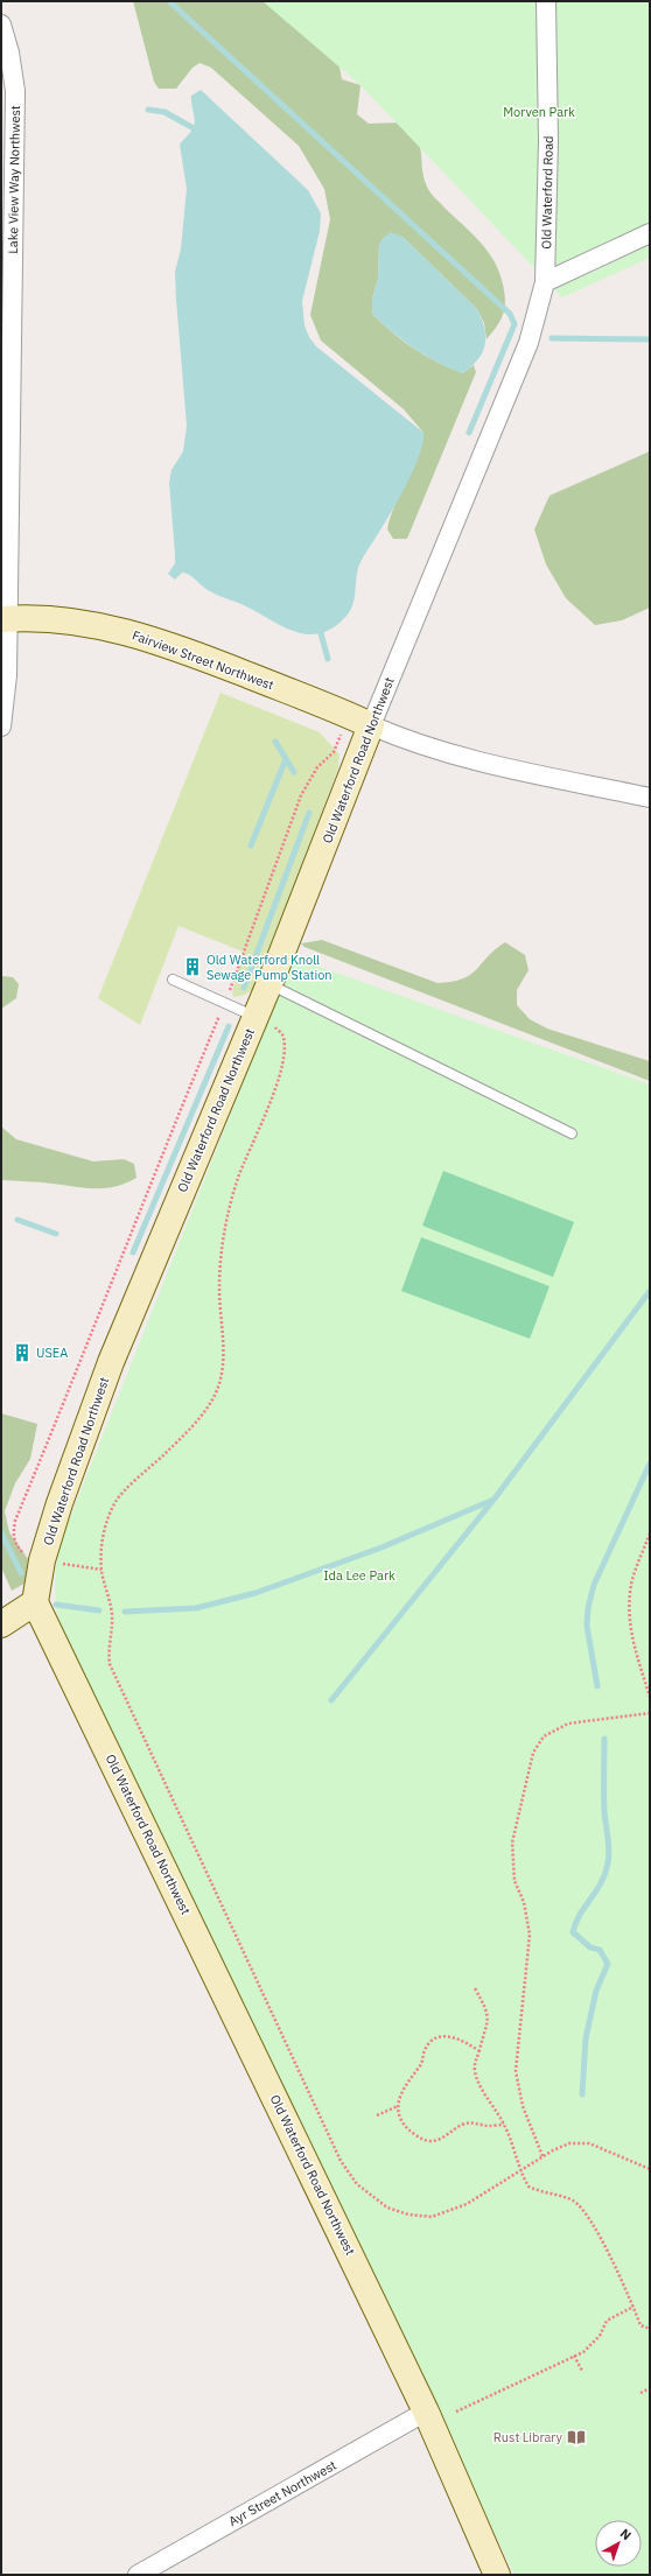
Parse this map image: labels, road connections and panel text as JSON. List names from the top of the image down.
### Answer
{
  "streets": {
    "street": [
      "Lake View Way Northwest",
      "Old Waterford Road",
      "Fairview Street Northwest",
      "Old Waterford Road Northwest",
      "Ayr Street Northwest"
    ]
  },
  "crossings": [
    ["Lake View Way Northwest", "Fairview Street Northwest"],
    ["Old Waterford Road", "Old Waterford Road Northwest"],
    ["Fairview Street Northwest", "Old Waterford Road Northwest"],
    ["Old Waterford Road Northwest", "Ayr Street Northwest"]
  ],
  "parks": ["Morven Park", "Ida Lee Park"],
  "places": {
    "building": ["Old Waterford Knoll Sewage Pump Station", "USEA"],
    "library": ["Rust Library"]
  },
  "north": "top right"
}
